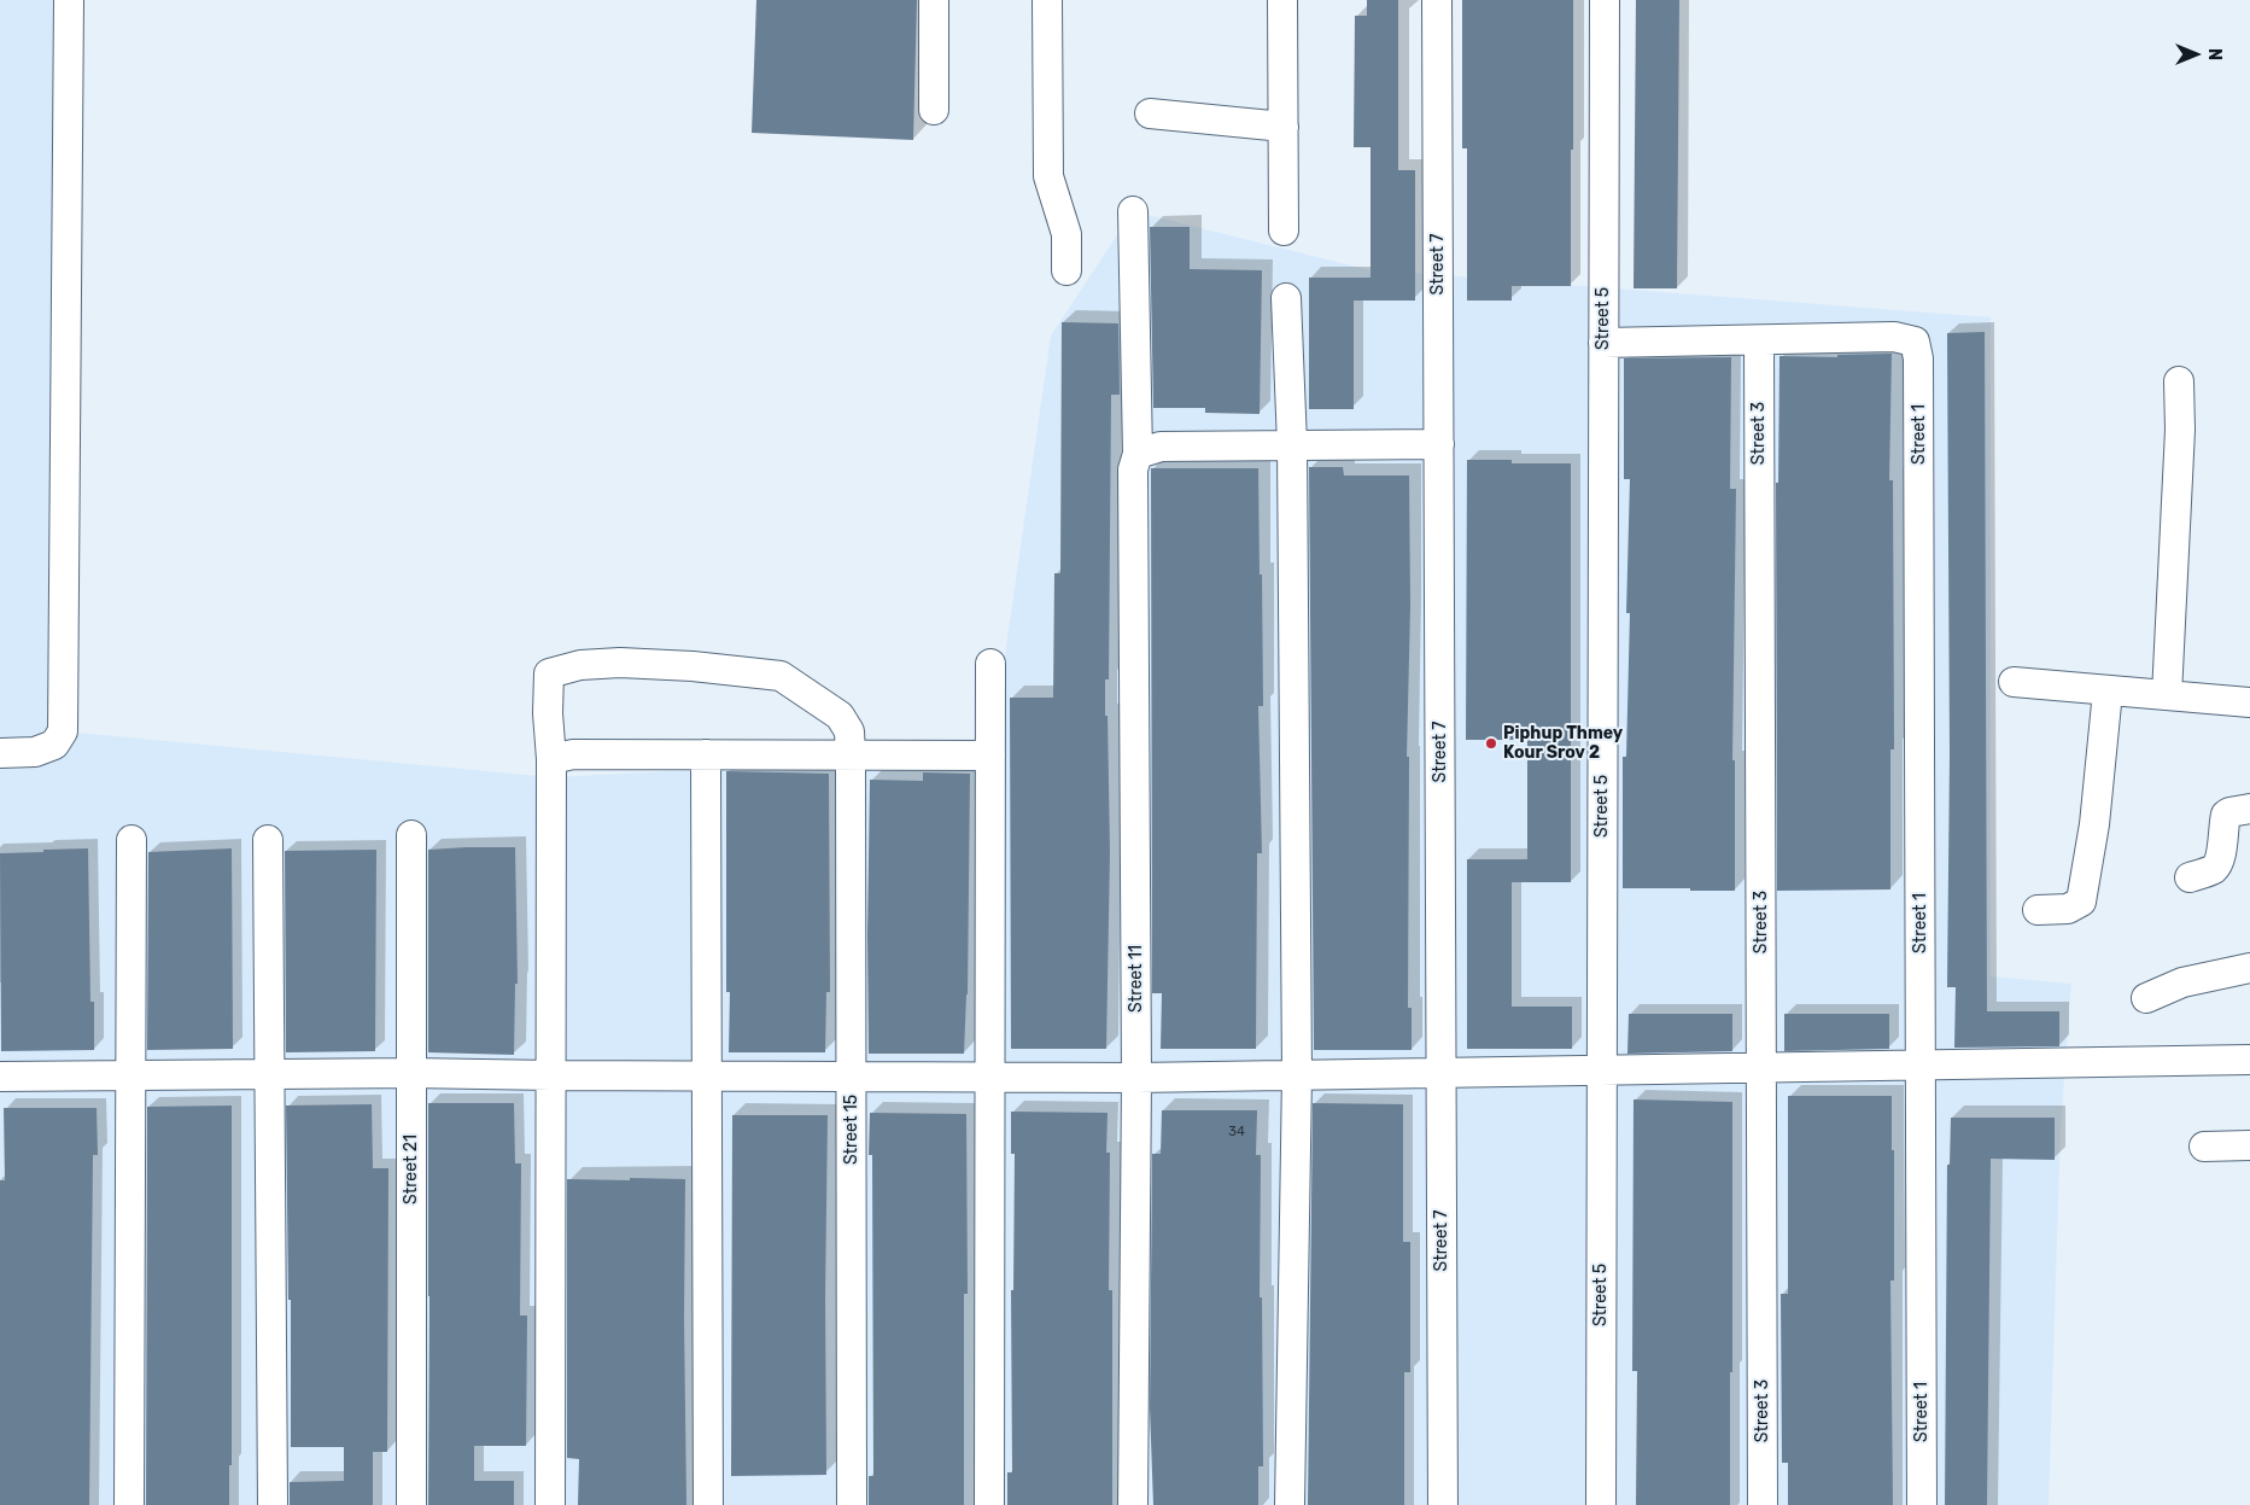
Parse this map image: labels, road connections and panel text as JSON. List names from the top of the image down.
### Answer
{
  "streets": {
    "street": [
      "Street 7",
      "Street 5",
      "Street 3",
      "Street 1",
      "Street 11",
      "Street 15",
      "Street 21"
    ]
  },
  "crossings": [
    ["Street 3", "Street 1"]
  ],
  "places": ["Piphup Thmey Kour Srov 2"],
  "house_numbers": ["34"],
  "north": "right"
}
